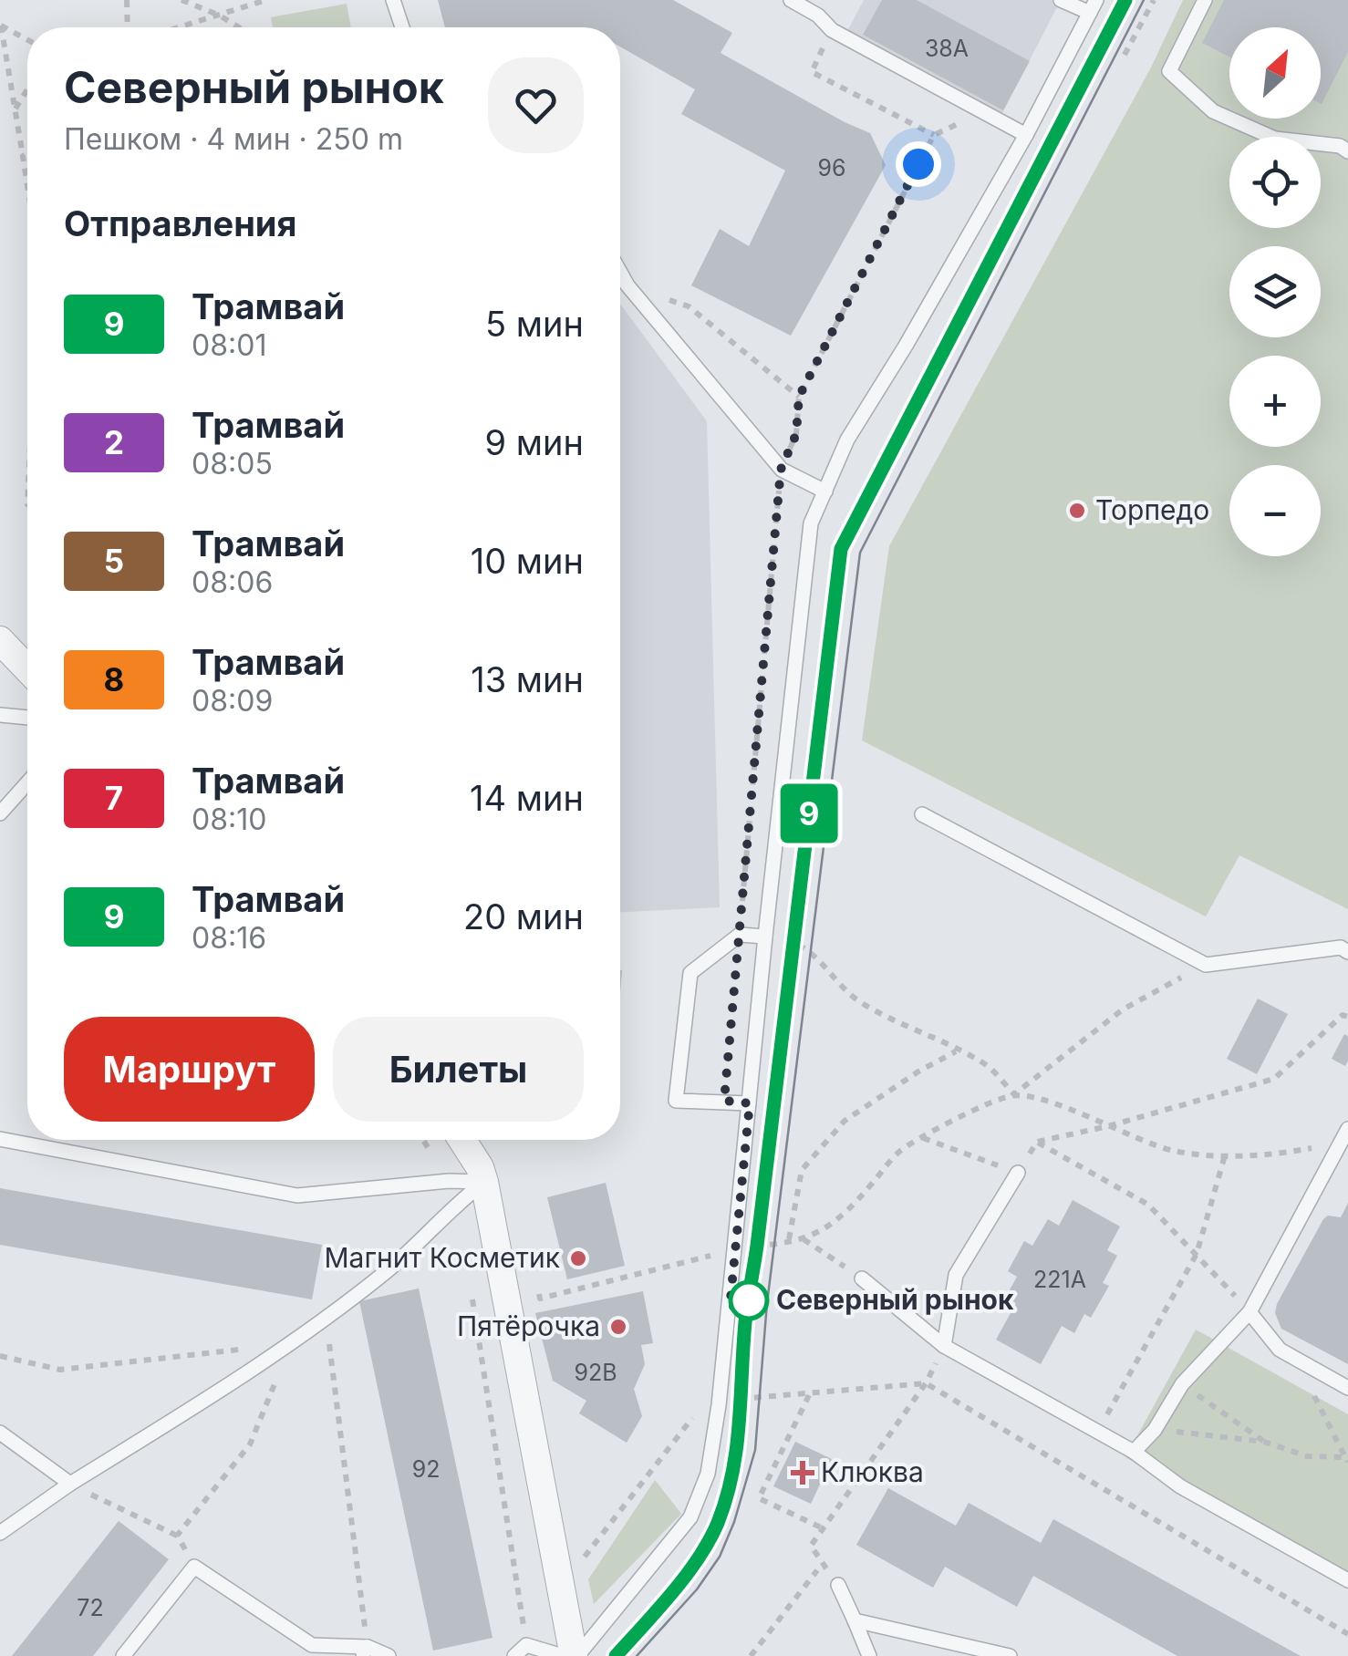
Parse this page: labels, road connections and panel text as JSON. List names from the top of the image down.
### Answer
{
  "places": {
    "other": [
      "Торпедо",
      "Магнит Косметик",
      "Северный рынок",
      "Пятёрочка"
    ],
    "health": ["Клюква"]
  },
  "lines": ["tram line 9"],
  "house_numbers": [
    "38А",
    "96",
    "221А",
    "92В",
    "92",
    "72"
  ],
  "north": "top right",
  "page": {
    "on_map": "9",
    "map_buttons": ["+", "−"],
    "heading": [
      ["Северный рынок", "Пешком · 4 мин · 250 m"],
      "Отправления"
    ],
    "list": [
      {
        "mark": "9",
        "name": "Трамвай",
        "note": "08:01",
        "value": "5 мин"
      },
      {
        "mark": "2",
        "name": "Трамвай",
        "note": "08:05",
        "value": "9 мин"
      },
      {
        "mark": "5",
        "name": "Трамвай",
        "note": "08:06",
        "value": "10 мин"
      },
      {
        "mark": "8",
        "name": "Трамвай",
        "note": "08:09",
        "value": "13 мин"
      },
      {
        "mark": "7",
        "name": "Трамвай",
        "note": "08:10",
        "value": "14 мин"
      },
      {
        "mark": "9",
        "name": "Трамвай",
        "note": "08:16",
        "value": "20 мин"
      }
    ],
    "buttons": ["Маршрут", "Билеты"]
  }
}
